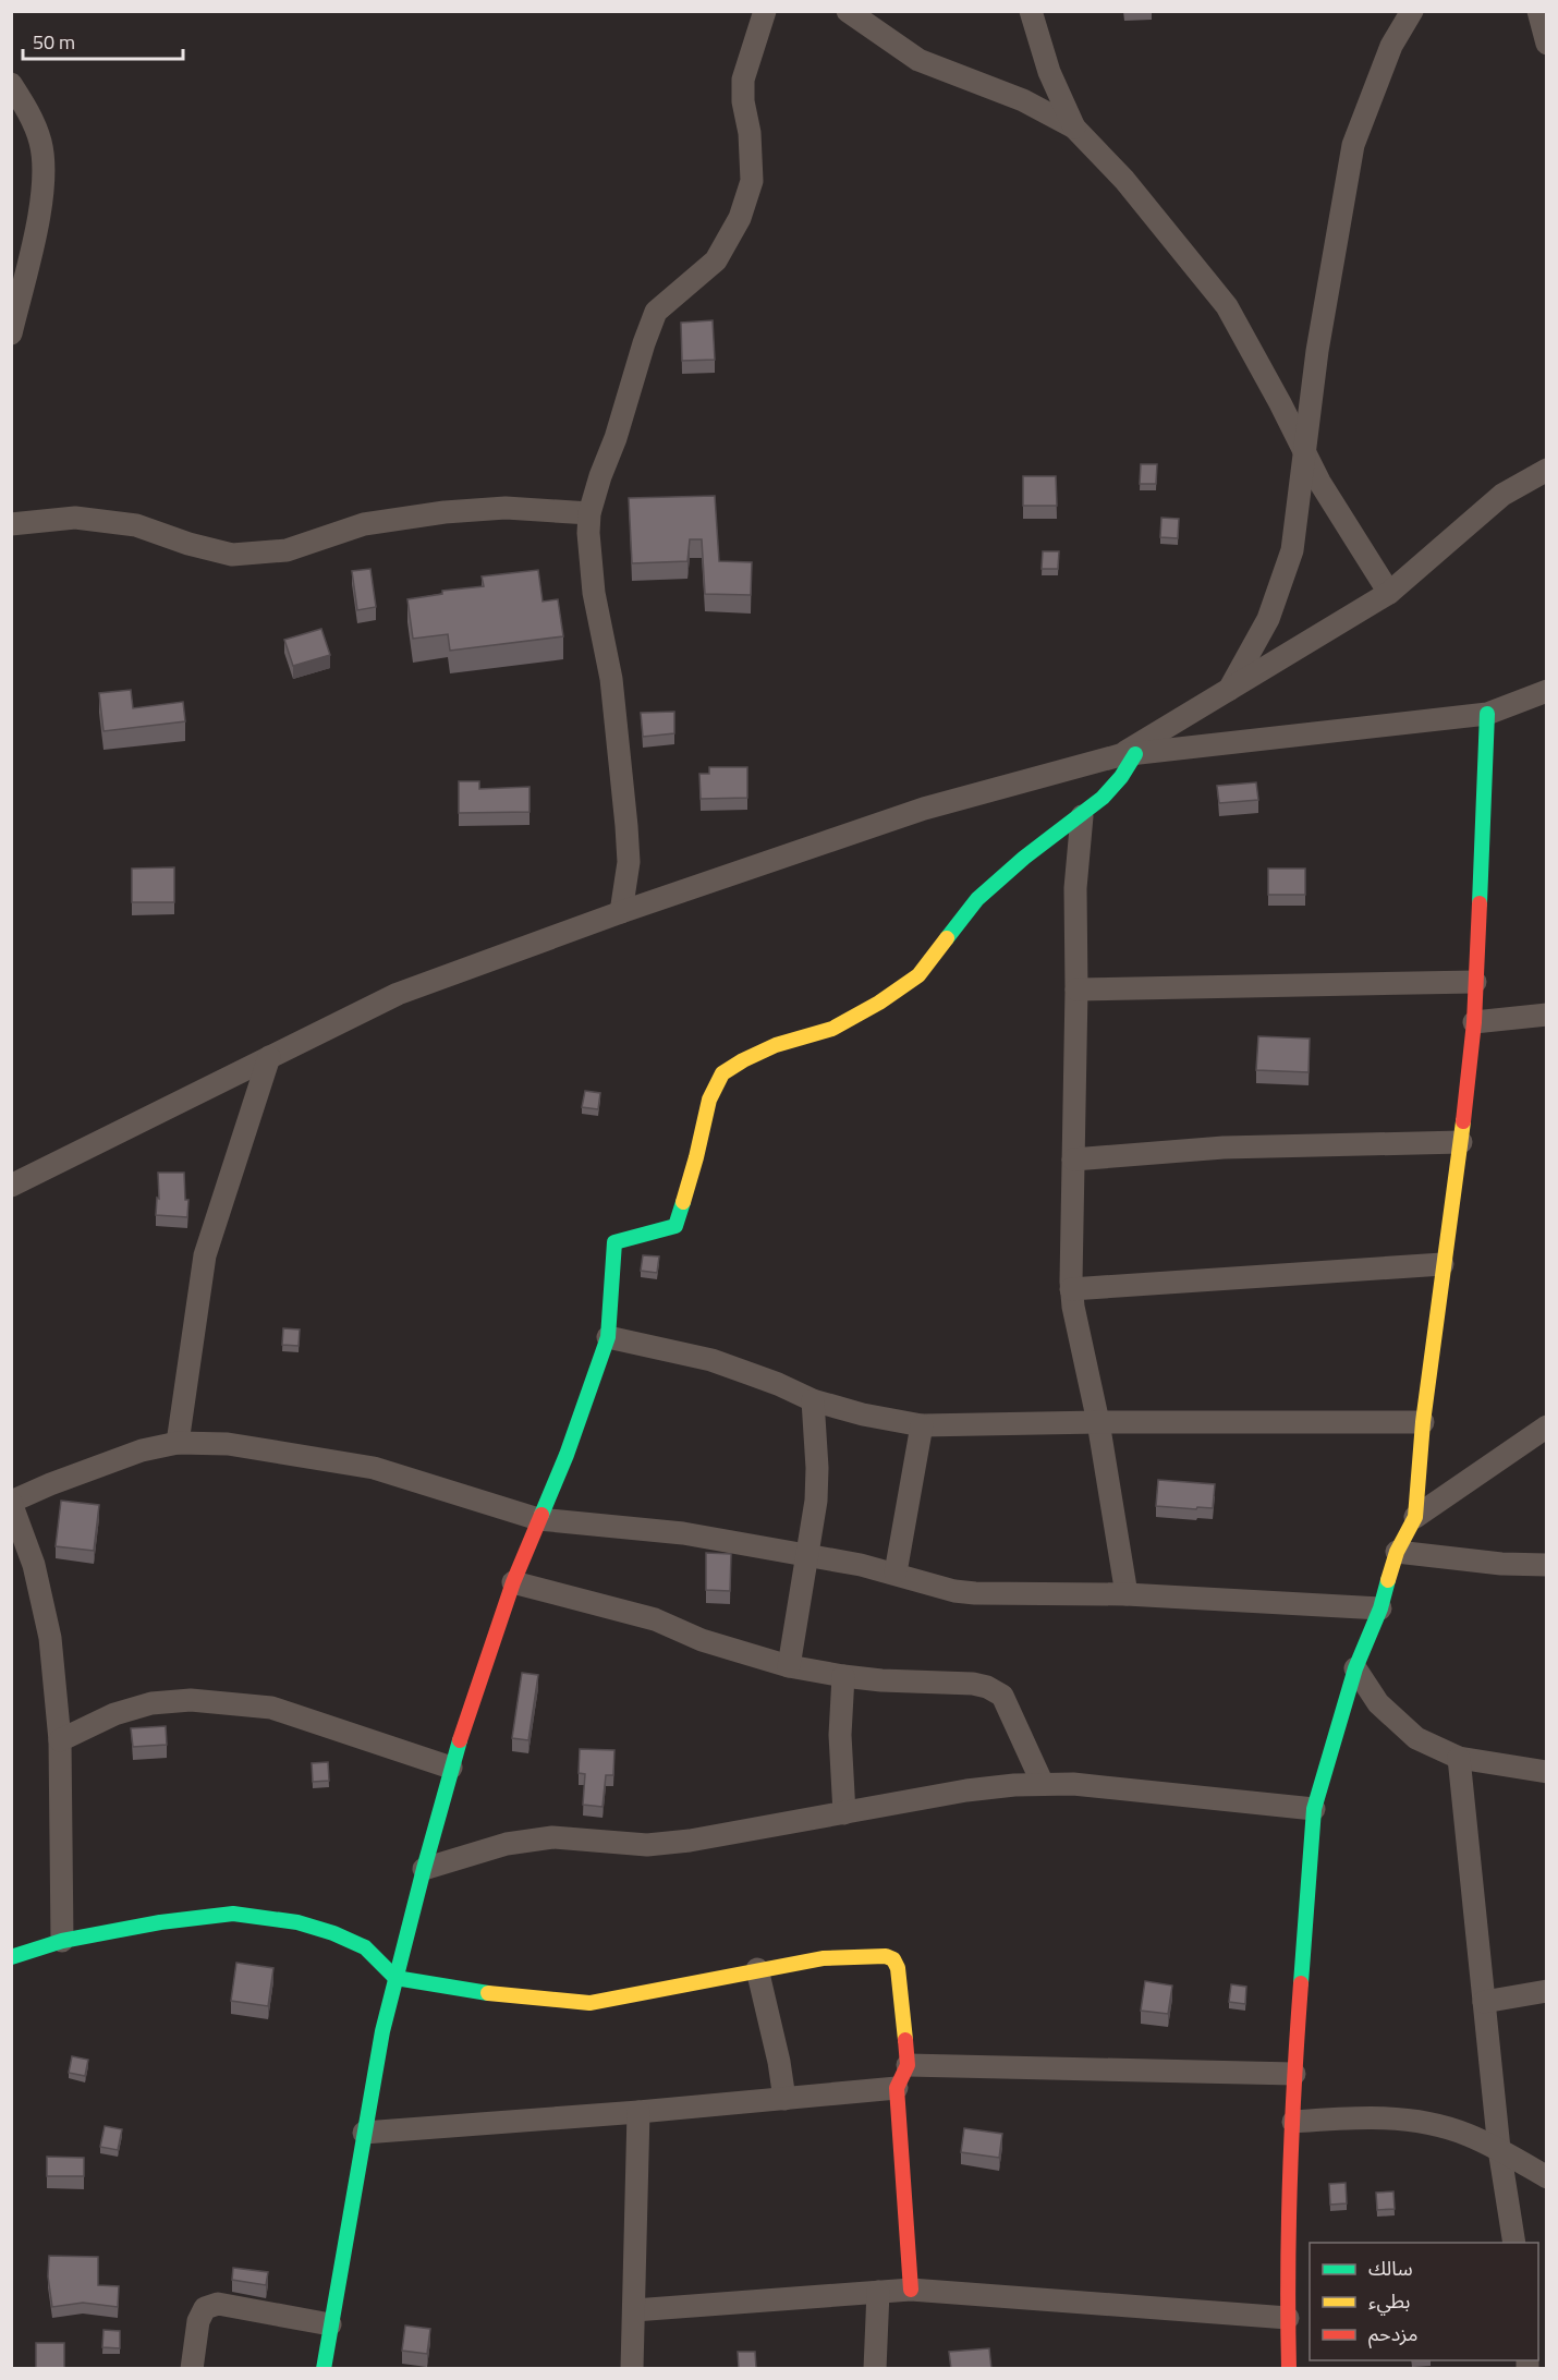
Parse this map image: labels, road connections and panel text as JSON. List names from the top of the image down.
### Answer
{
  "legend": ["سالك", "بطيء", "مزدحم"],
  "scale_bar": "50 m"
}
